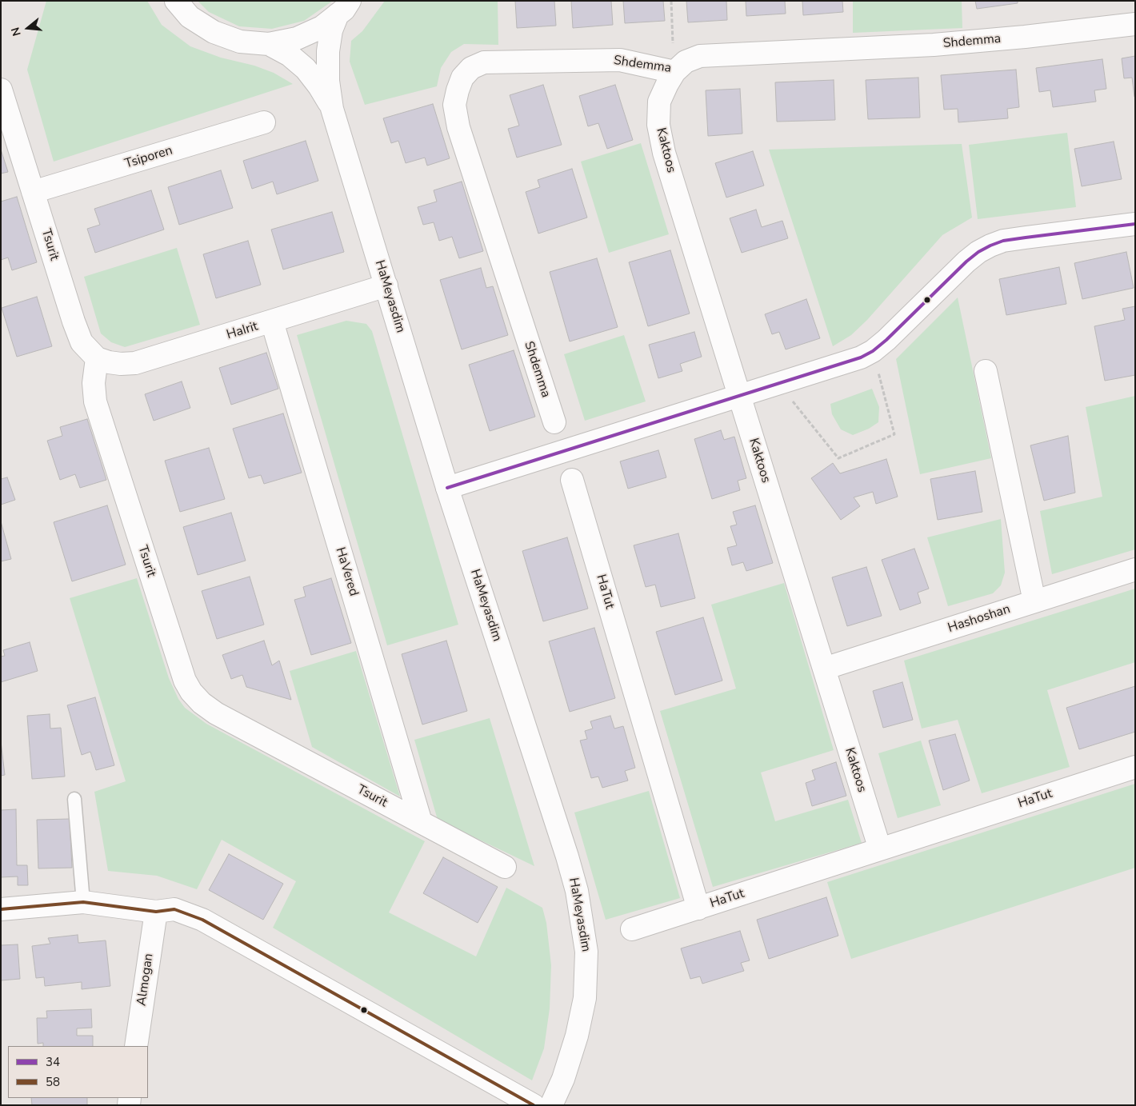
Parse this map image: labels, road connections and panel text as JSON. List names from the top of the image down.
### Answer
{
  "streets": {
    "street": [
      "Shdemma",
      "Kaktoos",
      "Tsiporen",
      "Tsurit",
      "HaMeyasdim",
      "HaIrit",
      "HaVered",
      "HaTut",
      "Hashoshan",
      "Almogan"
    ]
  },
  "crossings": [
    ["Shdemma", "Kaktoos"],
    ["Kaktoos", "HaTut"],
    ["Kaktoos", "Hashoshan"],
    ["Tsiporen", "Tsurit"],
    ["Tsurit", "HaIrit"],
    ["Tsurit", "HaVered"],
    ["HaMeyasdim", "HaIrit"],
    ["HaIrit", "HaVered"]
  ],
  "lines": ["transit line 34", "transit line 58"],
  "legend": ["34", "58"],
  "north": "left"
}
